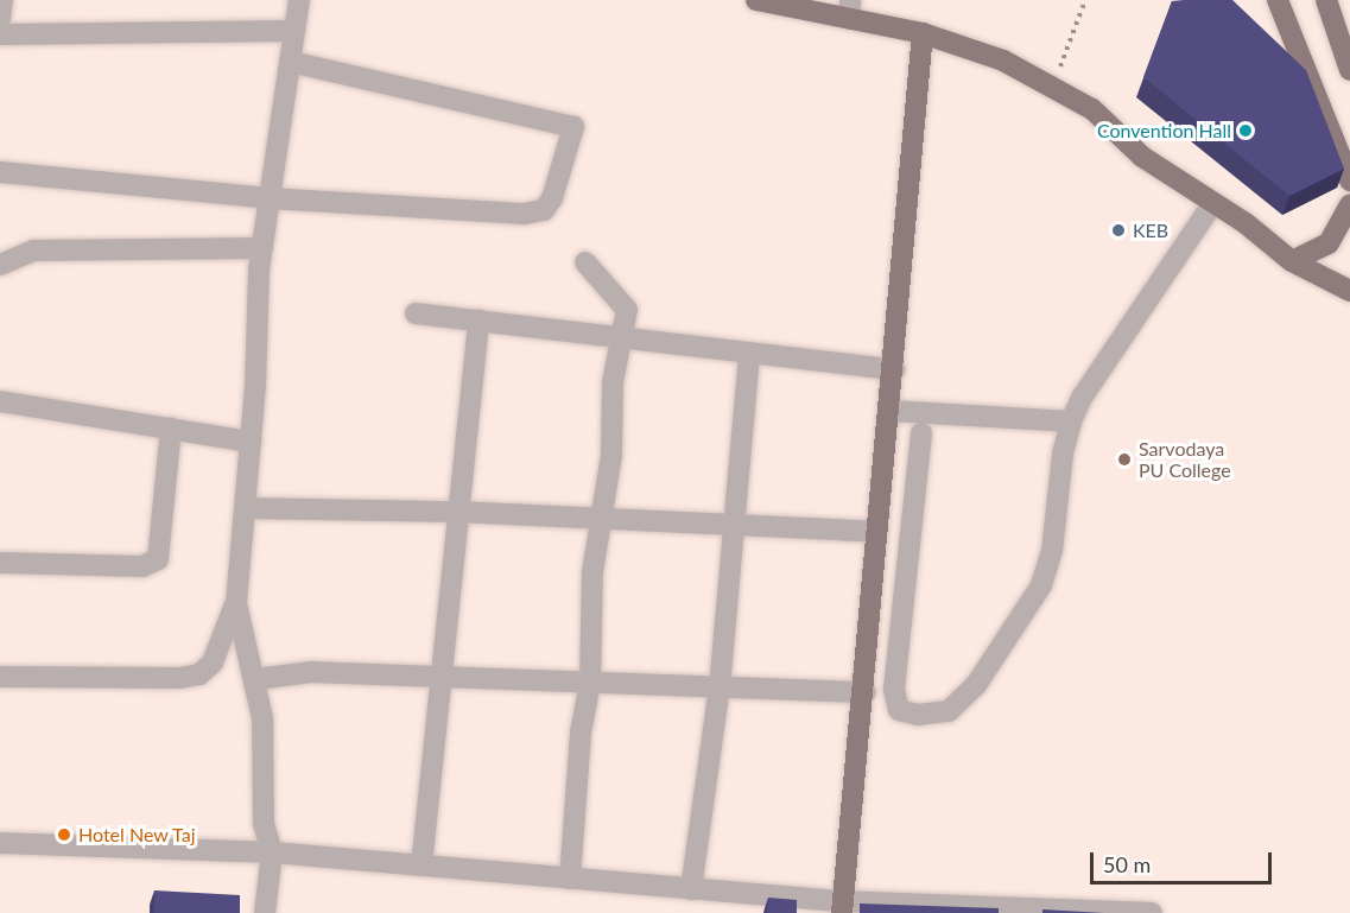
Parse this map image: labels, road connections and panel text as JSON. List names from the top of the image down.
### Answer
{
  "places": [
    "Convention Hall",
    "KEB",
    "Sarvodaya PU College",
    "Hotel New Taj"
  ],
  "scale_bar": "50 m"
}
